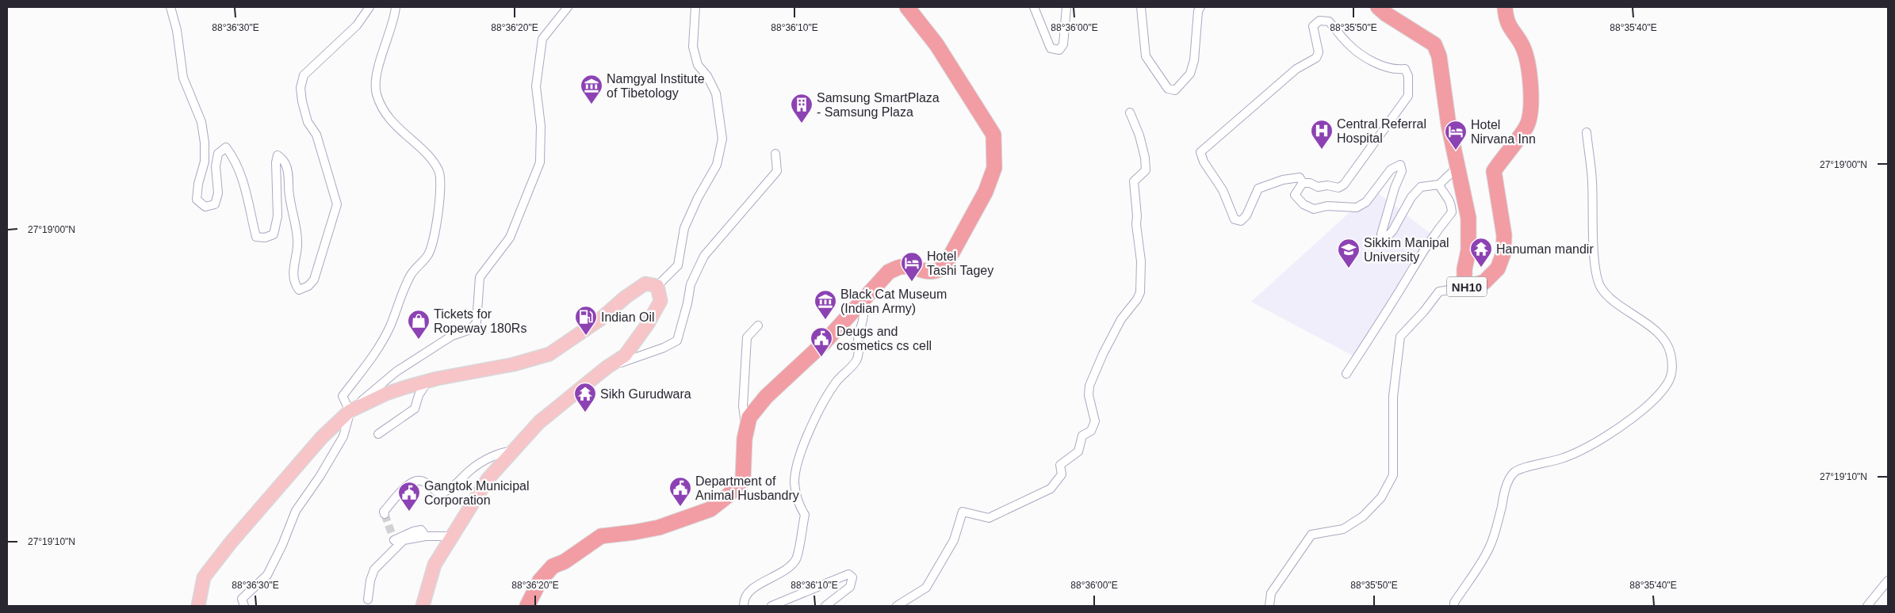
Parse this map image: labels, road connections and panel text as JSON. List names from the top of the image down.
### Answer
{
  "streets": {
    "highway": ["NH10"]
  },
  "places": {
    "museum": ["Namgyal Institute of Tibetology", "Black Cat Museum (Indian Army)"],
    "building": ["Samsung SmartPlaza - Samsung Plaza"],
    "hospital": ["Central Referral Hospital"],
    "hotel": ["Hotel Nirvana Inn", "Hotel Tashi Tagey"],
    "temple": ["Hanuman mandir", "Sikh Gurudwara"],
    "school or university": ["Sikkim Manipal University"],
    "fuel station": ["Indian Oil"],
    "shop": ["Tickets for Ropeway 180Rs"],
    "public building": ["Deugs and cosmetics cs cell", "Department of Animal Husbandry", "Gangtok Municipal Corporation"]
  },
  "coordinates": [
    "88°36'30\"E",
    "88°36'20\"E",
    "88°36'10\"E",
    "88°36'00\"E",
    "88°35'50\"E",
    "88°35'40\"E",
    "27°19'00\"N",
    "27°19'10\"N"
  ]
}
